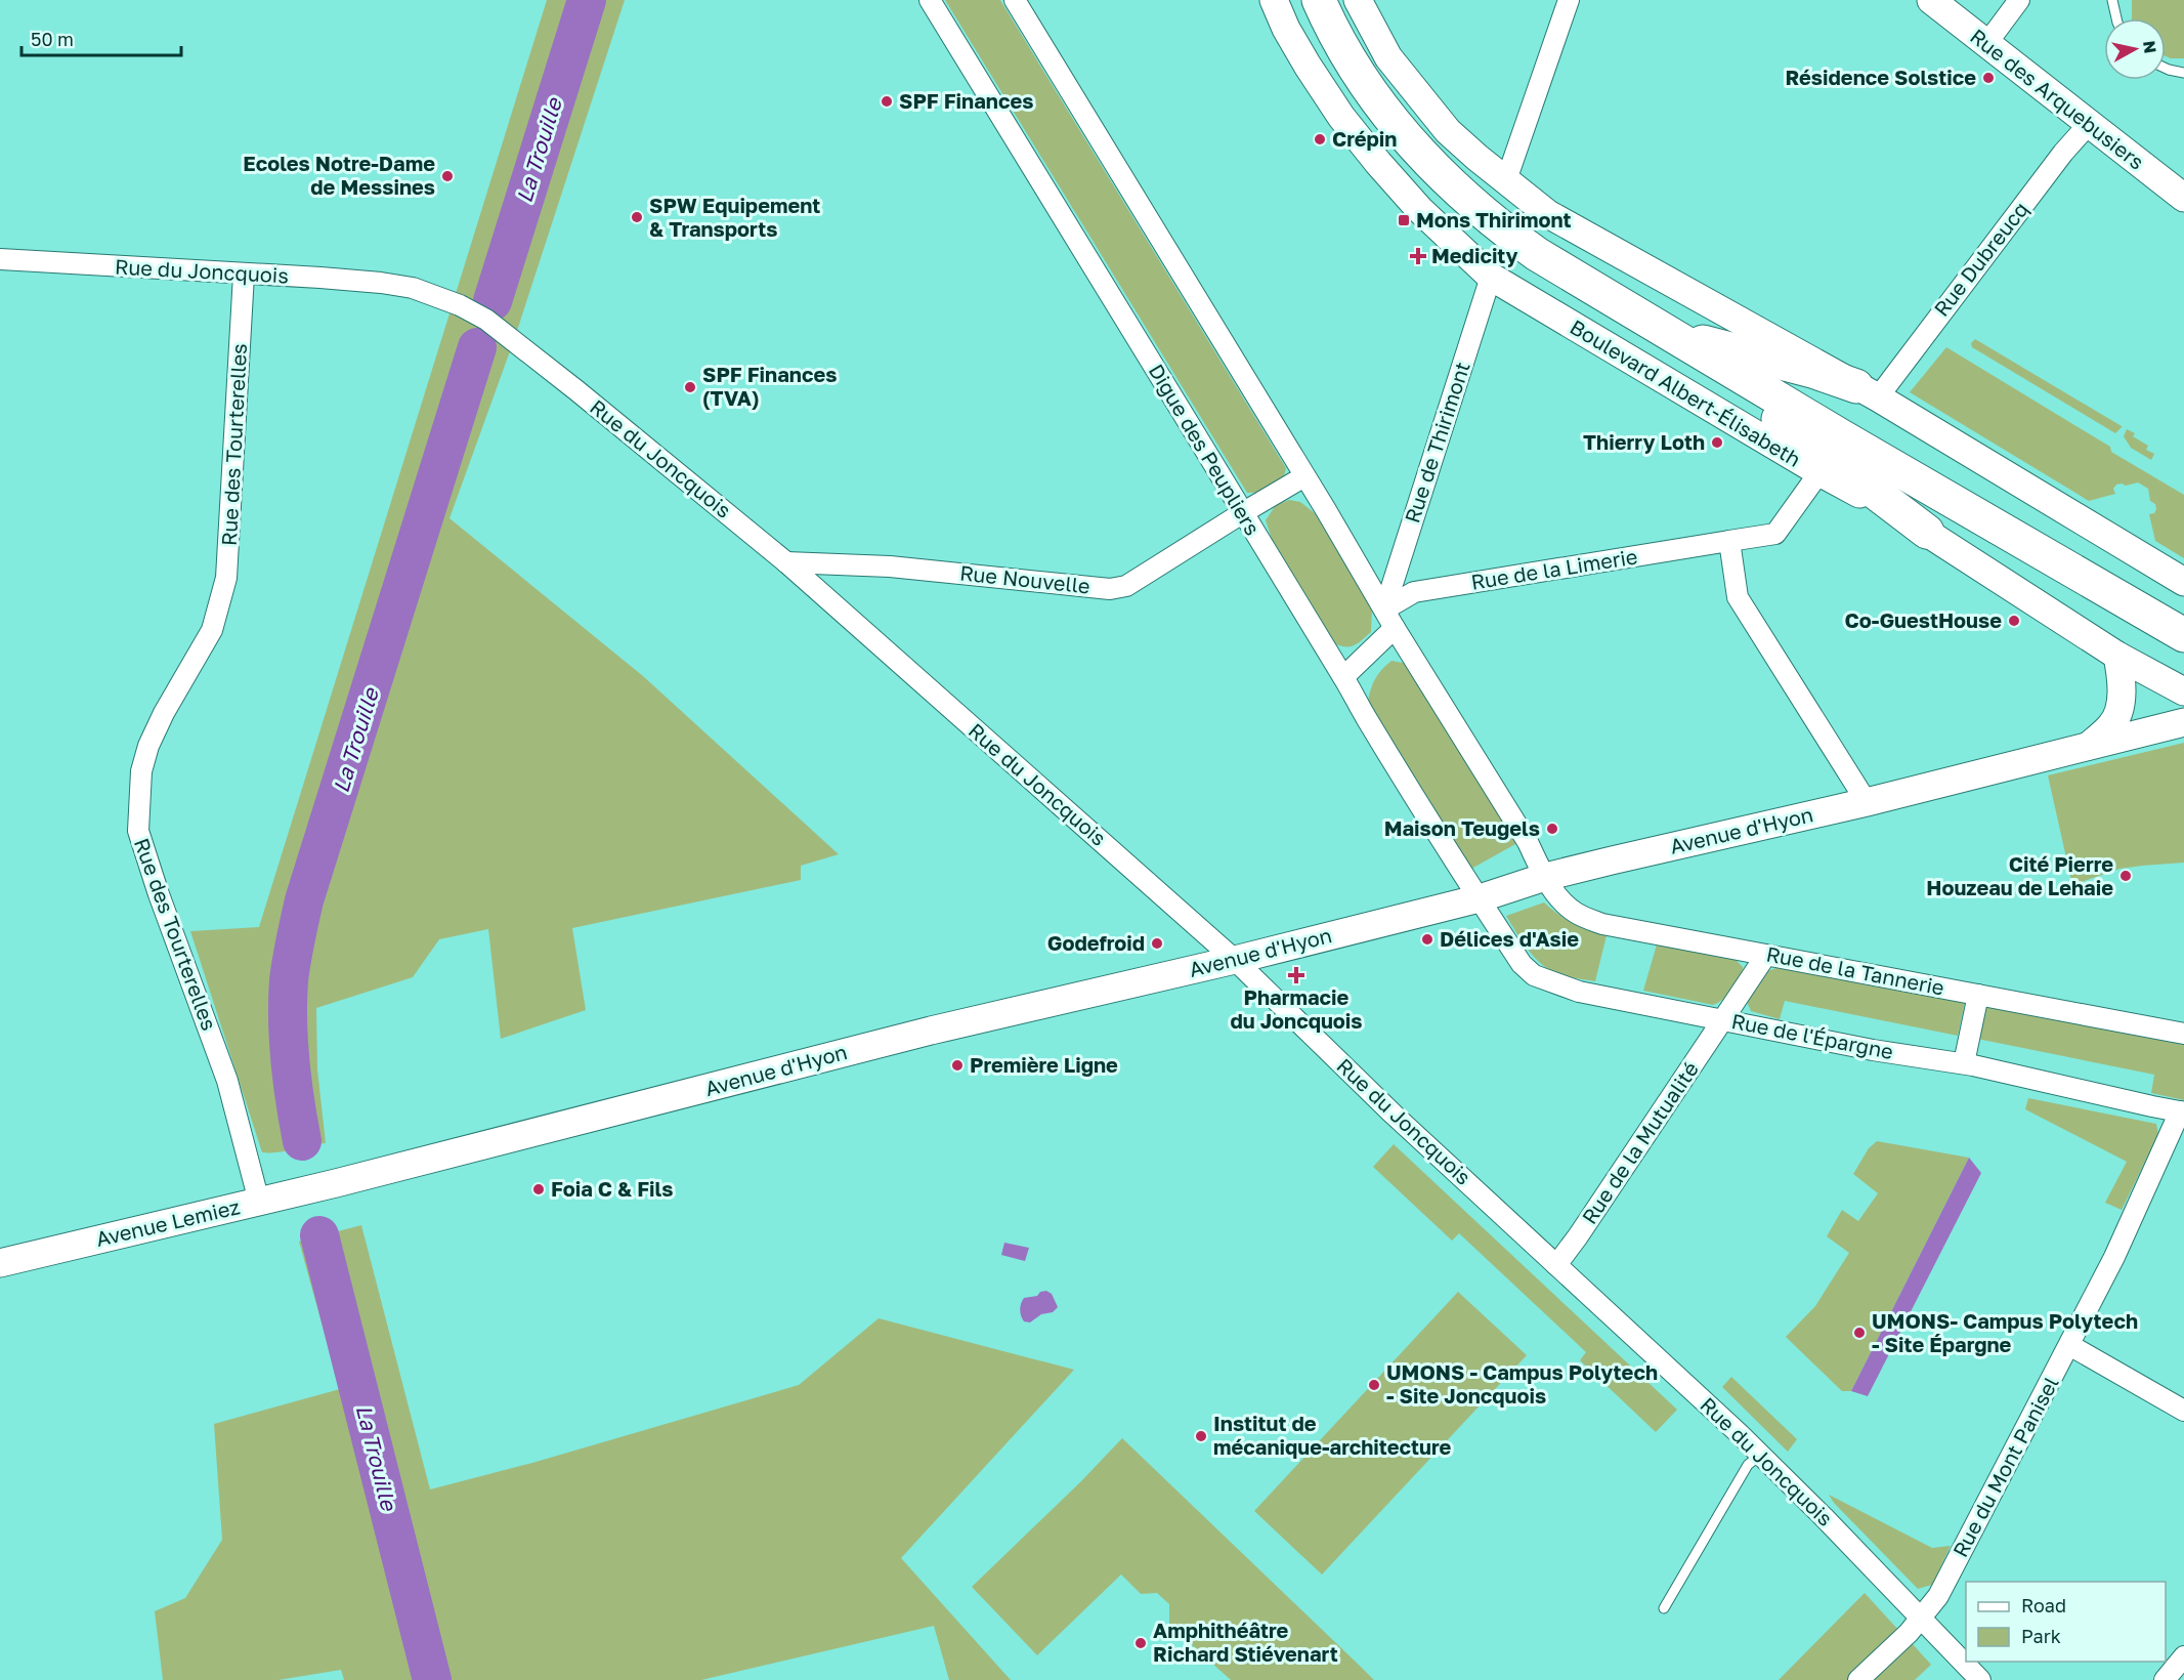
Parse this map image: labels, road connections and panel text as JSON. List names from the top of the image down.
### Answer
{
  "streets": {
    "street": [
      "Rue des Arquebusiers",
      "Rue Dubreucq",
      "Rue du Joncquois",
      "Boulevard Albert-Élisabeth",
      "Rue de Thirimont",
      "Rue des Tourterelles",
      "Digue des Peupliers",
      "Rue de la Limerie",
      "Rue Nouvelle",
      "Avenue d'Hyon",
      "Rue de la Tannerie",
      "Rue de l'Épargne",
      "Rue de la Mutualité",
      "Avenue Lemiez",
      "Rue du Mont Panisel"
    ]
  },
  "crossings": [
    ["Rue des Arquebusiers", "Rue Dubreucq"],
    ["Rue du Joncquois", "Rue des Tourterelles"],
    ["Rue du Joncquois", "Rue Nouvelle"],
    ["Rue du Joncquois", "Avenue d'Hyon"],
    ["Rue du Joncquois", "Rue de la Mutualité"],
    ["Rue du Joncquois", "Rue du Mont Panisel"],
    ["Boulevard Albert-Élisabeth", "Rue de Thirimont"],
    ["Boulevard Albert-Élisabeth", "Rue de la Limerie"],
    ["Rue de Thirimont", "Rue de la Limerie"],
    ["Rue des Tourterelles", "Avenue Lemiez"],
    ["Digue des Peupliers", "Rue Nouvelle"],
    ["Digue des Peupliers", "Avenue d'Hyon"],
    ["Digue des Peupliers", "Rue de l'Épargne"],
    ["Avenue d'Hyon", "Rue de la Tannerie"],
    ["Avenue d'Hyon", "Rue de l'Épargne"],
    ["Avenue d'Hyon", "Avenue Lemiez"],
    ["Rue de la Tannerie", "Rue de la Mutualité"],
    ["Rue de l'Épargne", "Rue de la Mutualité"],
    ["Rue de l'Épargne", "Rue du Mont Panisel"]
  ],
  "water": ["La Trouille"],
  "places": {
    "other": [
      "Résidence Solstice",
      "SPF Finances",
      "Crépin",
      "Ecoles Notre-Dame de Messines",
      "SPW Equipement & Transports",
      "SPF Finances (TVA)",
      "Thierry Loth",
      "Co-GuestHouse",
      "Maison Teugels",
      "Cité Pierre Houzeau de Lehaie",
      "Délices d'Asie",
      "Godefroid",
      "Première Ligne",
      "Foia C & Fils",
      "UMONS- Campus Polytech - Site Épargne",
      "UMONS - Campus Polytech - Site Joncquois",
      "Institut de mécanique-architecture",
      "Amphithéâtre Richard Stiévenart"
    ],
    "transit": ["Mons Thirimont"],
    "health": ["Medicity", "Pharmacie du Joncquois"]
  },
  "legend": ["Road", "Park"],
  "scale_bar": "50 m",
  "north": "right"
}
